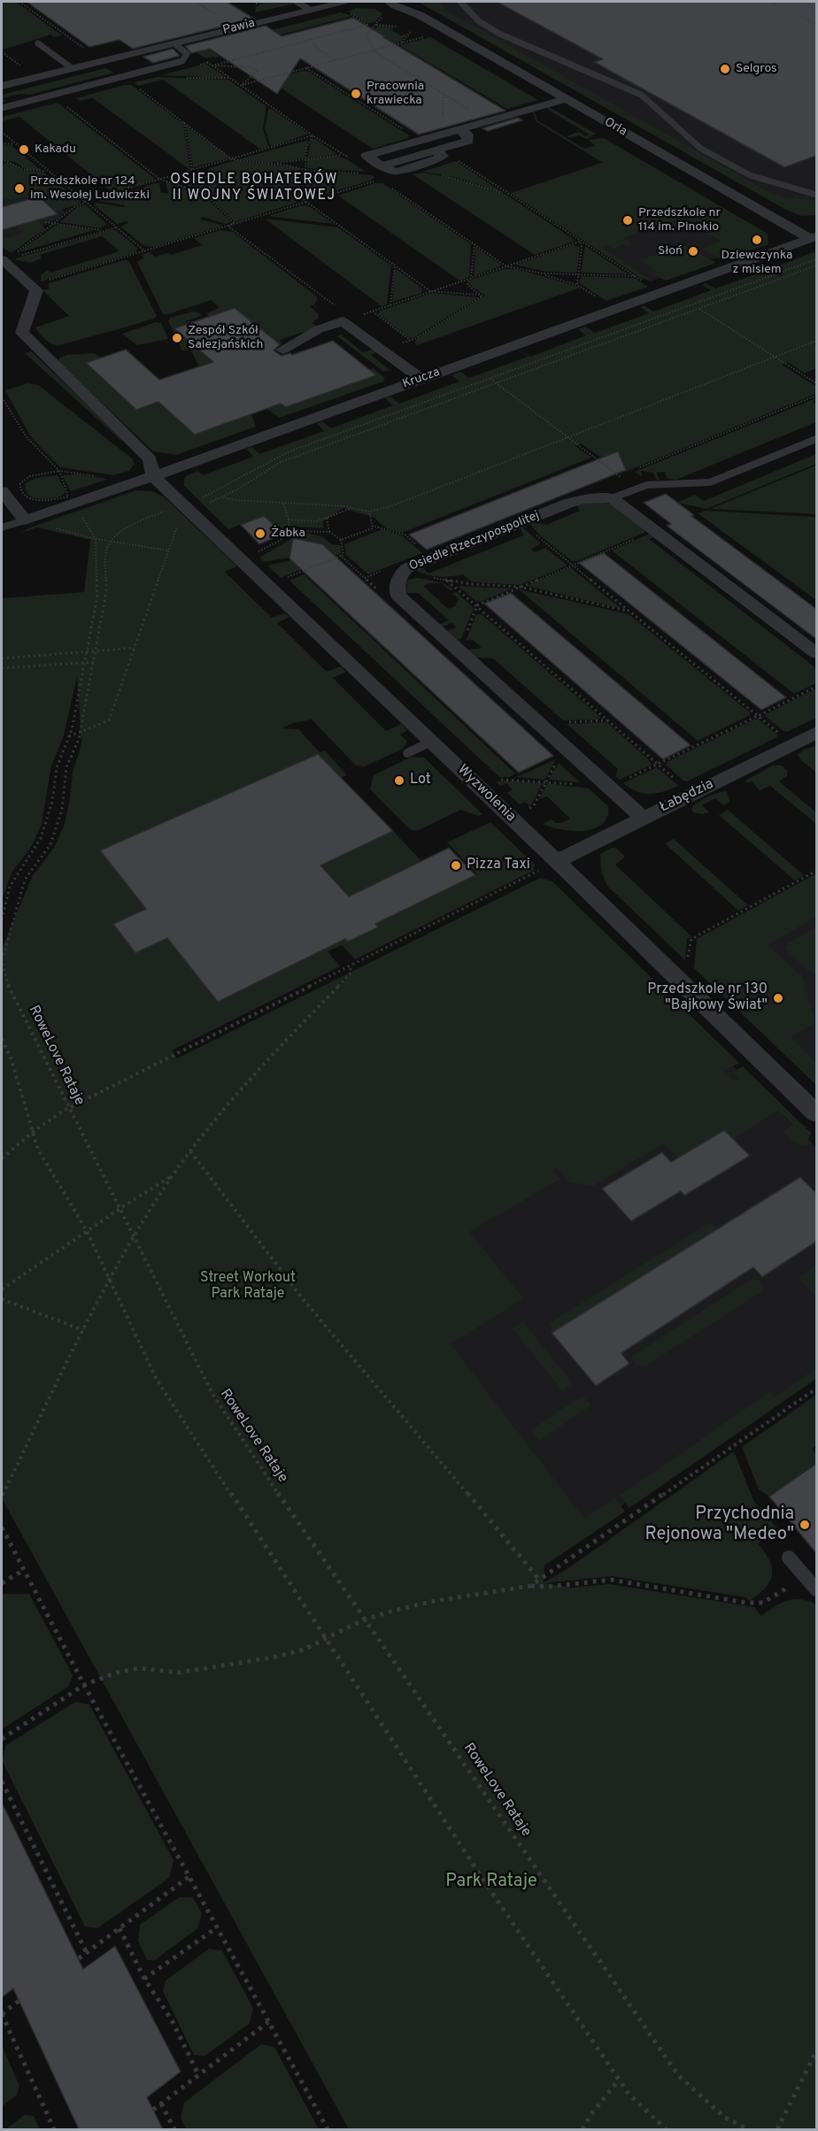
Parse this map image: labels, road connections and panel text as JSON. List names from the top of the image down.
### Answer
{
  "streets": {
    "street": [
      "Pawia",
      "Orla",
      "Krucza",
      "Osiedle Rzeczypospolitej",
      "Wyzwolenia",
      "Łabędzia"
    ],
    "path": ["RoweLove Rataje"]
  },
  "crossings": [
    ["Orla", "Krucza"],
    ["Krucza", "Wyzwolenia"],
    ["Osiedle Rzeczypospolitej", "Łabędzia"],
    ["Wyzwolenia", "Łabędzia"]
  ],
  "districts": ["OSIEDLE BOHATERÓW II WOJNY ŚWIATOWEJ"],
  "parks": ["Street Workout Park Rataje", "Park Rataje"],
  "places": [
    "Selgros",
    "Pracownia krawiecka",
    "Kakadu",
    "Przedszkole nr 124 im. Wesołej Ludwiczki",
    "Przedszkole nr 114 im. Pinokio",
    "Dziewczynka z misiem",
    "Słoń",
    "Zespół Szkół Salezjańskich",
    "Żabka",
    "Lot",
    "Pizza Taxi",
    "Przedszkole nr 130 \"Bajkowy Świat\"",
    "Przychodnia Rejonowa \"Medeo\""
  ]
}
